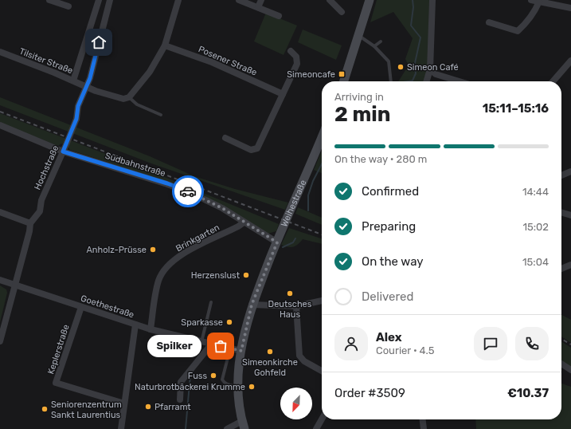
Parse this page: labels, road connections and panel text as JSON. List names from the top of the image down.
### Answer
{
  "streets": {
    "main road": ["Weihestraße"],
    "street": [
      "Tilsiter Straße",
      "Posener Straße",
      "Südbahnstraße",
      "Hochstraße",
      "Brinkgarten",
      "Goethestraße",
      "Keplerstraße"
    ]
  },
  "crossings": [
    ["Tilsiter Straße", "Hochstraße"],
    ["Südbahnstraße", "Hochstraße"],
    ["Südbahnstraße", "Weihestraße"],
    ["Südbahnstraße", "Brinkgarten"],
    ["Hochstraße", "Goethestraße"],
    ["Weihestraße", "Goethestraße"],
    ["Brinkgarten", "Goethestraße"],
    ["Goethestraße", "Keplerstraße"]
  ],
  "places": {
    "other": [
      "Simeon Café",
      "Anholz-Prüsse",
      "Herzenslust",
      "Deutsches Haus",
      "Sparkasse",
      "Spilker",
      "Simeonkirche Gohfeld",
      "Fuss",
      "Naturbrotbäckerei Krumme",
      "Pfarramt",
      "Seniorenzentrum Sankt Laurentius"
    ],
    "transit": ["Simeoncafe"]
  },
  "north": "bottom left",
  "page": {
    "heading": ["2 min", "Arriving in", "15:11–15:16"],
    "panel": [
      "Alex",
      "Courier · 4.5",
      "Order #3509",
      "€10.37"
    ],
    "bar": "On the way · 280 m",
    "list": [
      ["Confirmed", "14:44"],
      ["Preparing", "15:02"],
      ["On the way", "15:04"],
      "Delivered"
    ],
    "bubble": "Spilker"
  }
}
